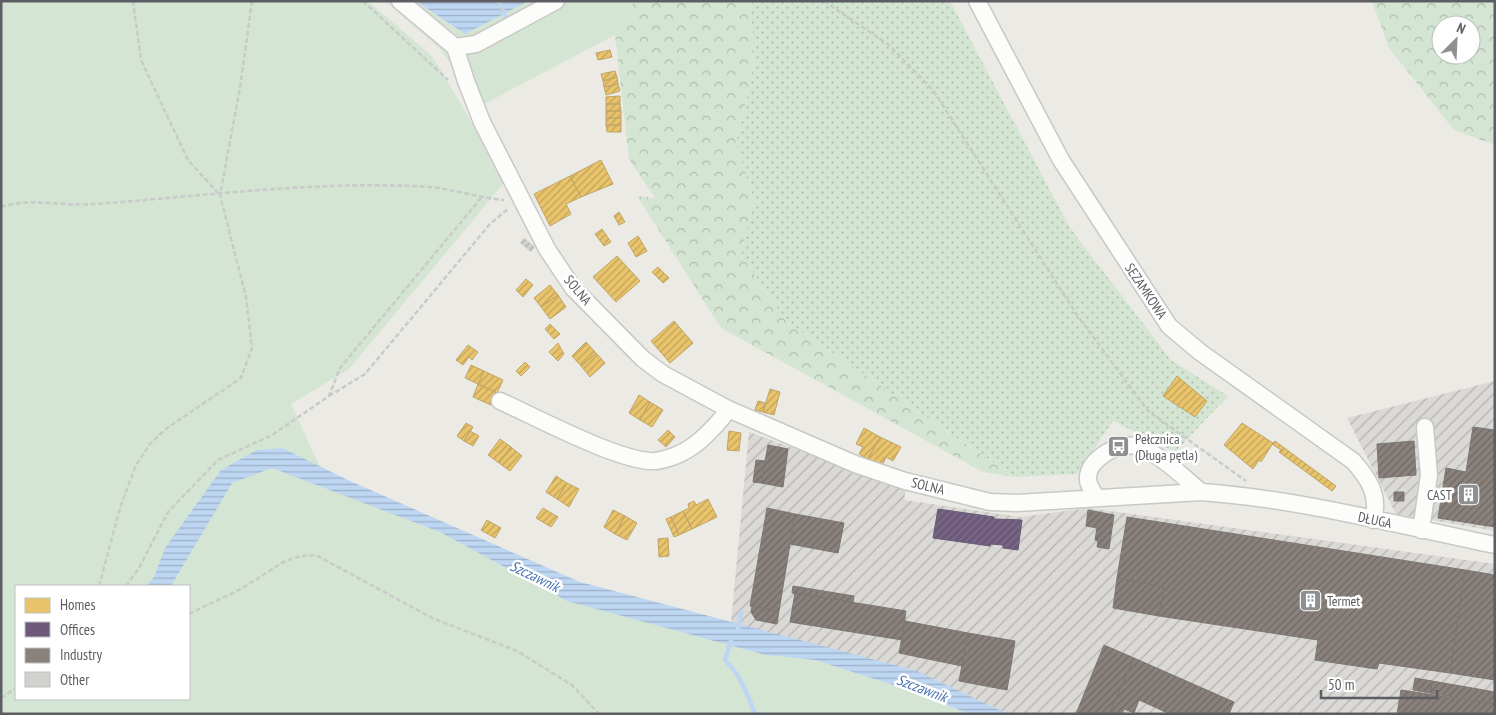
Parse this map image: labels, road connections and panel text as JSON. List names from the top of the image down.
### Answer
{
  "streets": {
    "street": ["SOLNA", "SEZAMKOWA", "DŁUGA"]
  },
  "crossings": [
    ["SOLNA", "DŁUGA"],
    ["SEZAMKOWA", "DŁUGA"]
  ],
  "water": ["Szczawnik"],
  "places": {
    "bus stop": ["Pełcznica (Długa pętla)"],
    "building": ["CAST", "Termet"]
  },
  "legend": [
    "Homes",
    "Offices",
    "Industry",
    "Other"
  ],
  "scale_bar": "50 m",
  "north": "top right"
}
